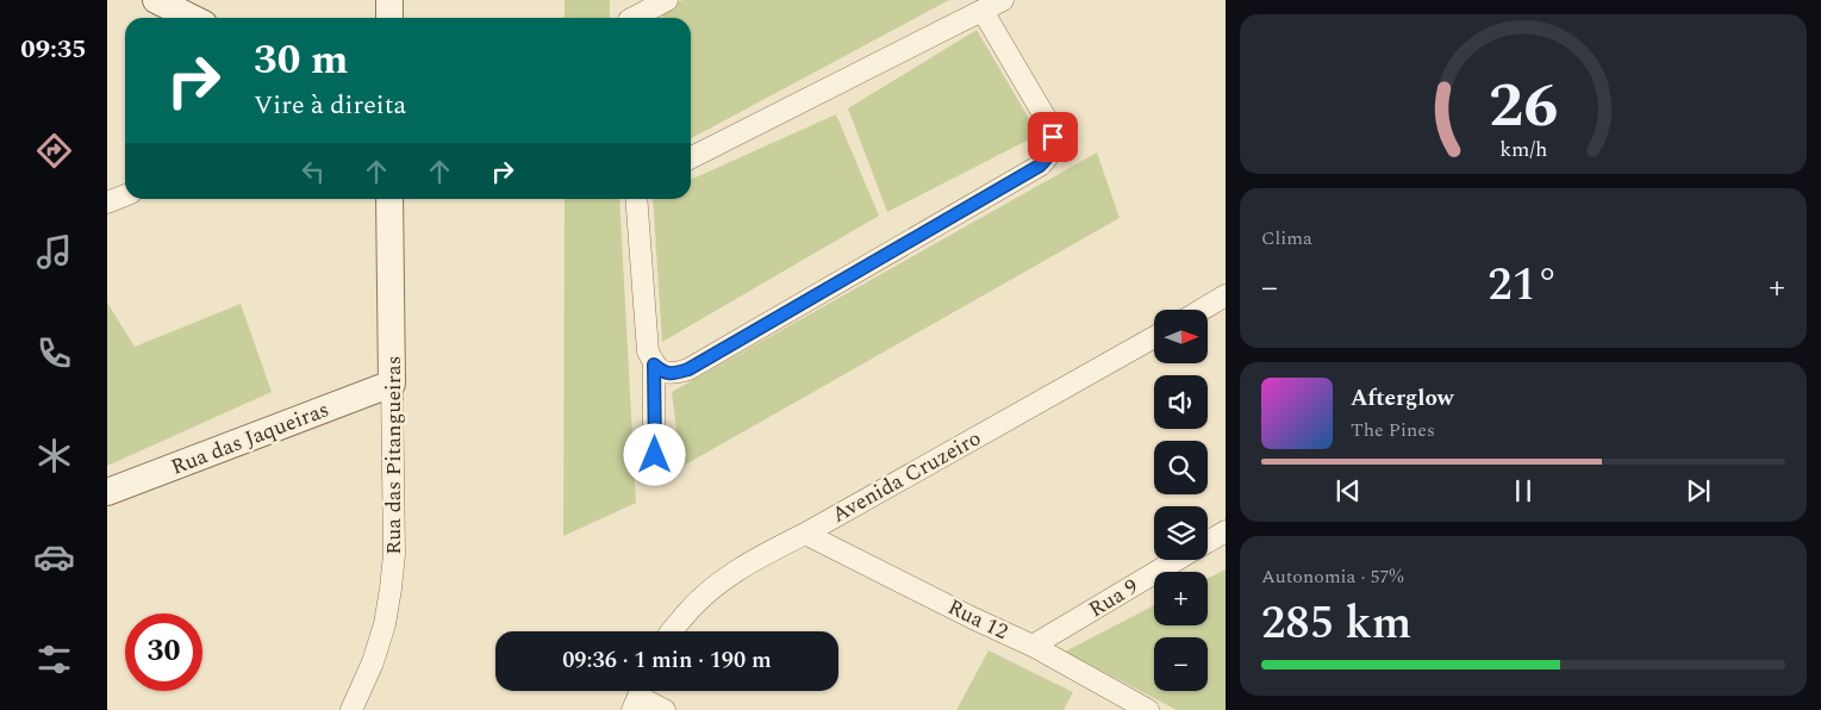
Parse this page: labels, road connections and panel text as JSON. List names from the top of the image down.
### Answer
{
  "streets": {
    "street": [
      "Rua das Jaqueiras",
      "Rua das Pitangueiras",
      "Avenida Cruzeiro",
      "Rua 9",
      "Rua 12"
    ]
  },
  "crossings": [
    ["Rua das Jaqueiras", "Rua das Pitangueiras"],
    ["Avenida Cruzeiro", "Rua 12"],
    ["Rua 9", "Rua 12"]
  ],
  "north": "right",
  "page": {
    "tabs": "09:35",
    "turn": ["30 m", "Vire à direita"],
    "tile": [
      "Clima",
      ["Autonomia · 57%", "285 km"]
    ],
    "heat": ["−", "21°", "+"],
    "map_buttons": ["+", "−"],
    "song": ["Afterglow", "The Pines"],
    "limit": "30",
    "trip": "09:36 · 1 min · 190 m",
    "gauge": ["26", "km/h"]
  }
}
